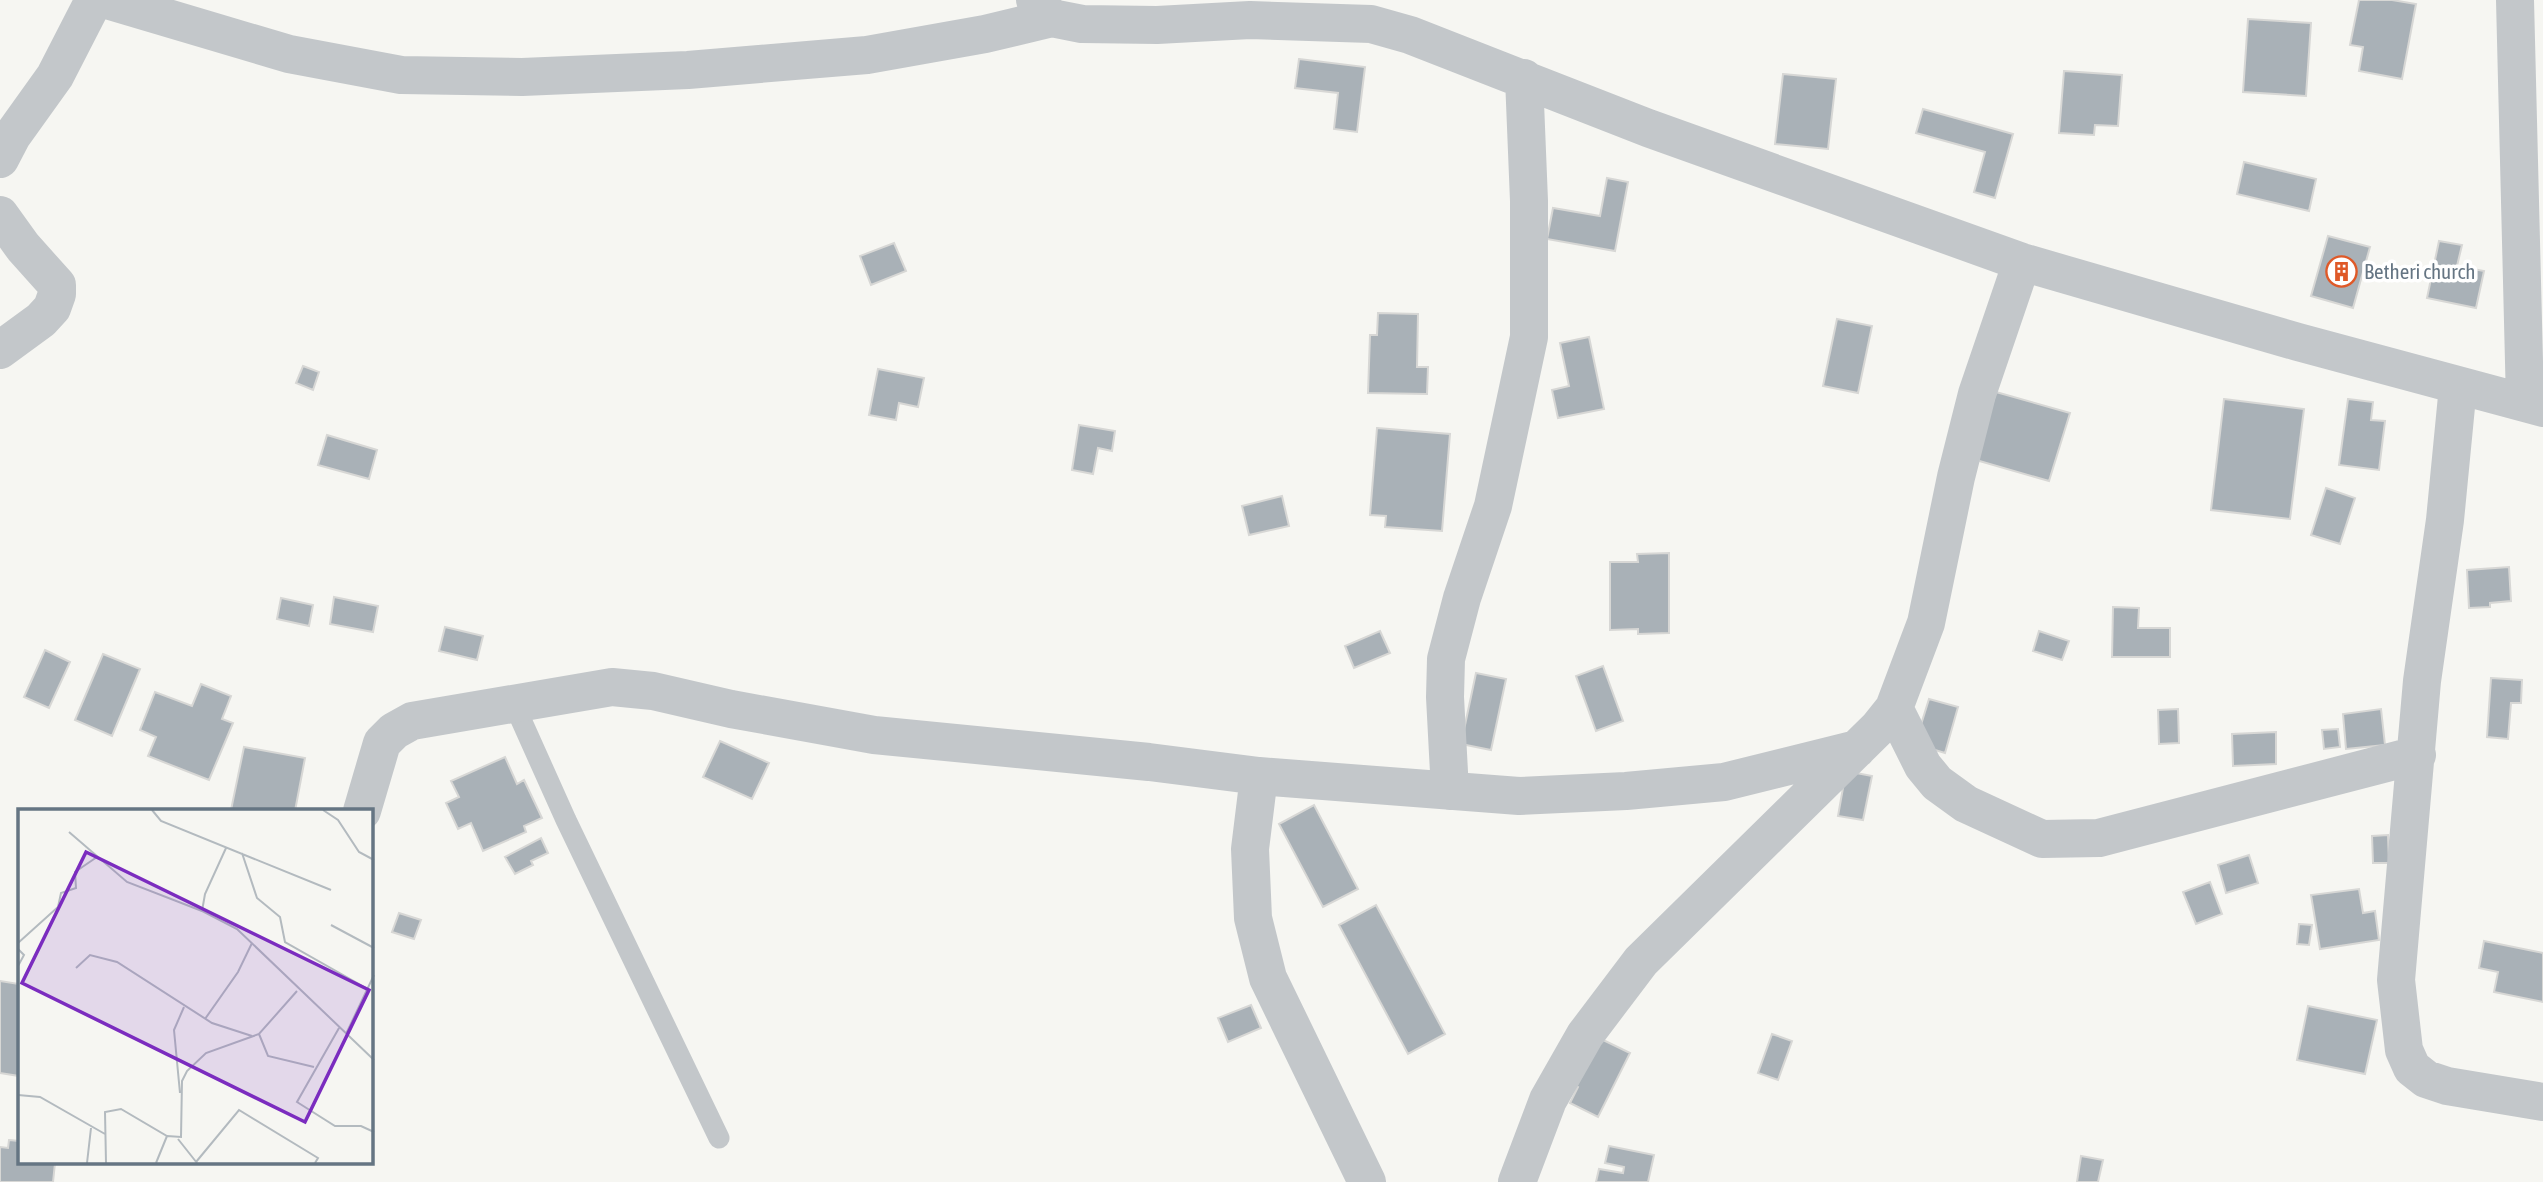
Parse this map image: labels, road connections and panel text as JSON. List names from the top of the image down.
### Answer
{
  "places": {
    "building": ["Betheri church"]
  }
}
